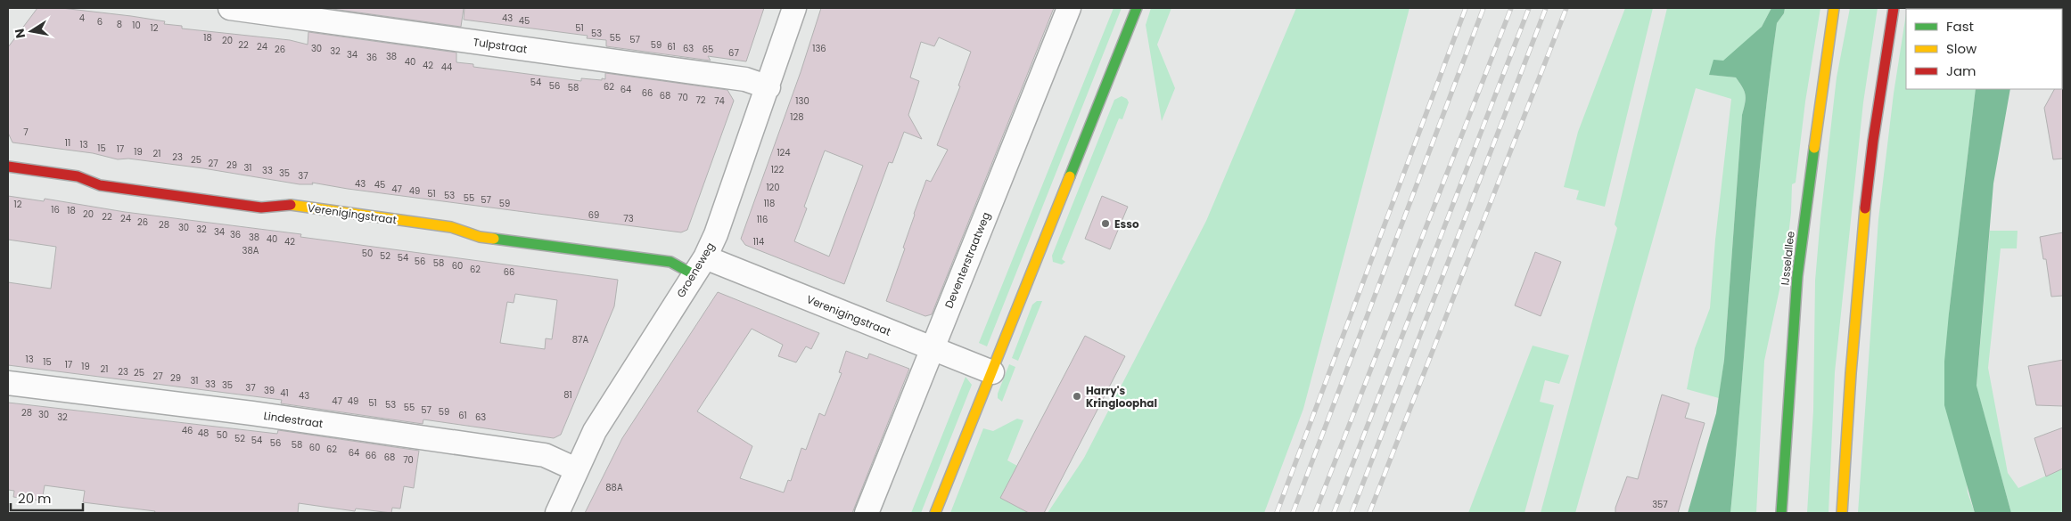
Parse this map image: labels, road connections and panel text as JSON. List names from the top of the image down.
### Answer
{
  "streets": {
    "street": [
      "Tulpstraat",
      "Verenigingstraat",
      "IJsselallee",
      "Deventerstraatweg",
      "Groeneweg",
      "Lindestraat"
    ]
  },
  "crossings": [
    ["Tulpstraat", "Groeneweg"],
    ["Verenigingstraat", "Deventerstraatweg"],
    ["Verenigingstraat", "Groeneweg"],
    ["Groeneweg", "Lindestraat"]
  ],
  "places": ["Esso", "Harry's Kringloophal"],
  "house_numbers": [
    "4",
    "43",
    "45",
    "6",
    "8",
    "10",
    "12",
    "51",
    "53",
    "18",
    "55",
    "57",
    "20",
    "22",
    "59",
    "24",
    "61",
    "30",
    "63",
    "136",
    "26",
    "65",
    "32",
    "67",
    "34",
    "38",
    "36",
    "40",
    "42",
    "44",
    "54",
    "56",
    "62",
    "58",
    "64",
    "66",
    "68",
    "70",
    "72",
    "74",
    "130",
    "128",
    "7",
    "11",
    "13",
    "15",
    "17",
    "19",
    "124",
    "21",
    "23",
    "25",
    "27",
    "29",
    "31",
    "122",
    "33",
    "35",
    "37",
    "43",
    "45",
    "120",
    "47",
    "49",
    "51",
    "53",
    "55",
    "57",
    "59",
    "118",
    "12",
    "16",
    "18",
    "20",
    "69",
    "22",
    "24",
    "73",
    "116",
    "26",
    "28",
    "30",
    "32",
    "34",
    "36",
    "38",
    "40",
    "42",
    "114",
    "38A",
    "50",
    "52",
    "54",
    "56",
    "58",
    "60",
    "62",
    "66",
    "87A",
    "13",
    "15",
    "17",
    "19",
    "21",
    "23",
    "25",
    "27",
    "29",
    "31",
    "33",
    "35",
    "37",
    "39",
    "41",
    "81",
    "43",
    "47",
    "49",
    "51",
    "53",
    "55",
    "57",
    "59",
    "28",
    "30",
    "61",
    "32",
    "63",
    "46",
    "48",
    "50",
    "52",
    "54",
    "56",
    "58",
    "60",
    "62",
    "64",
    "66",
    "68",
    "70",
    "88A",
    "357"
  ],
  "legend": ["Fast", "Slow", "Jam"],
  "scale_bar": "20 m",
  "north": "left"
}
